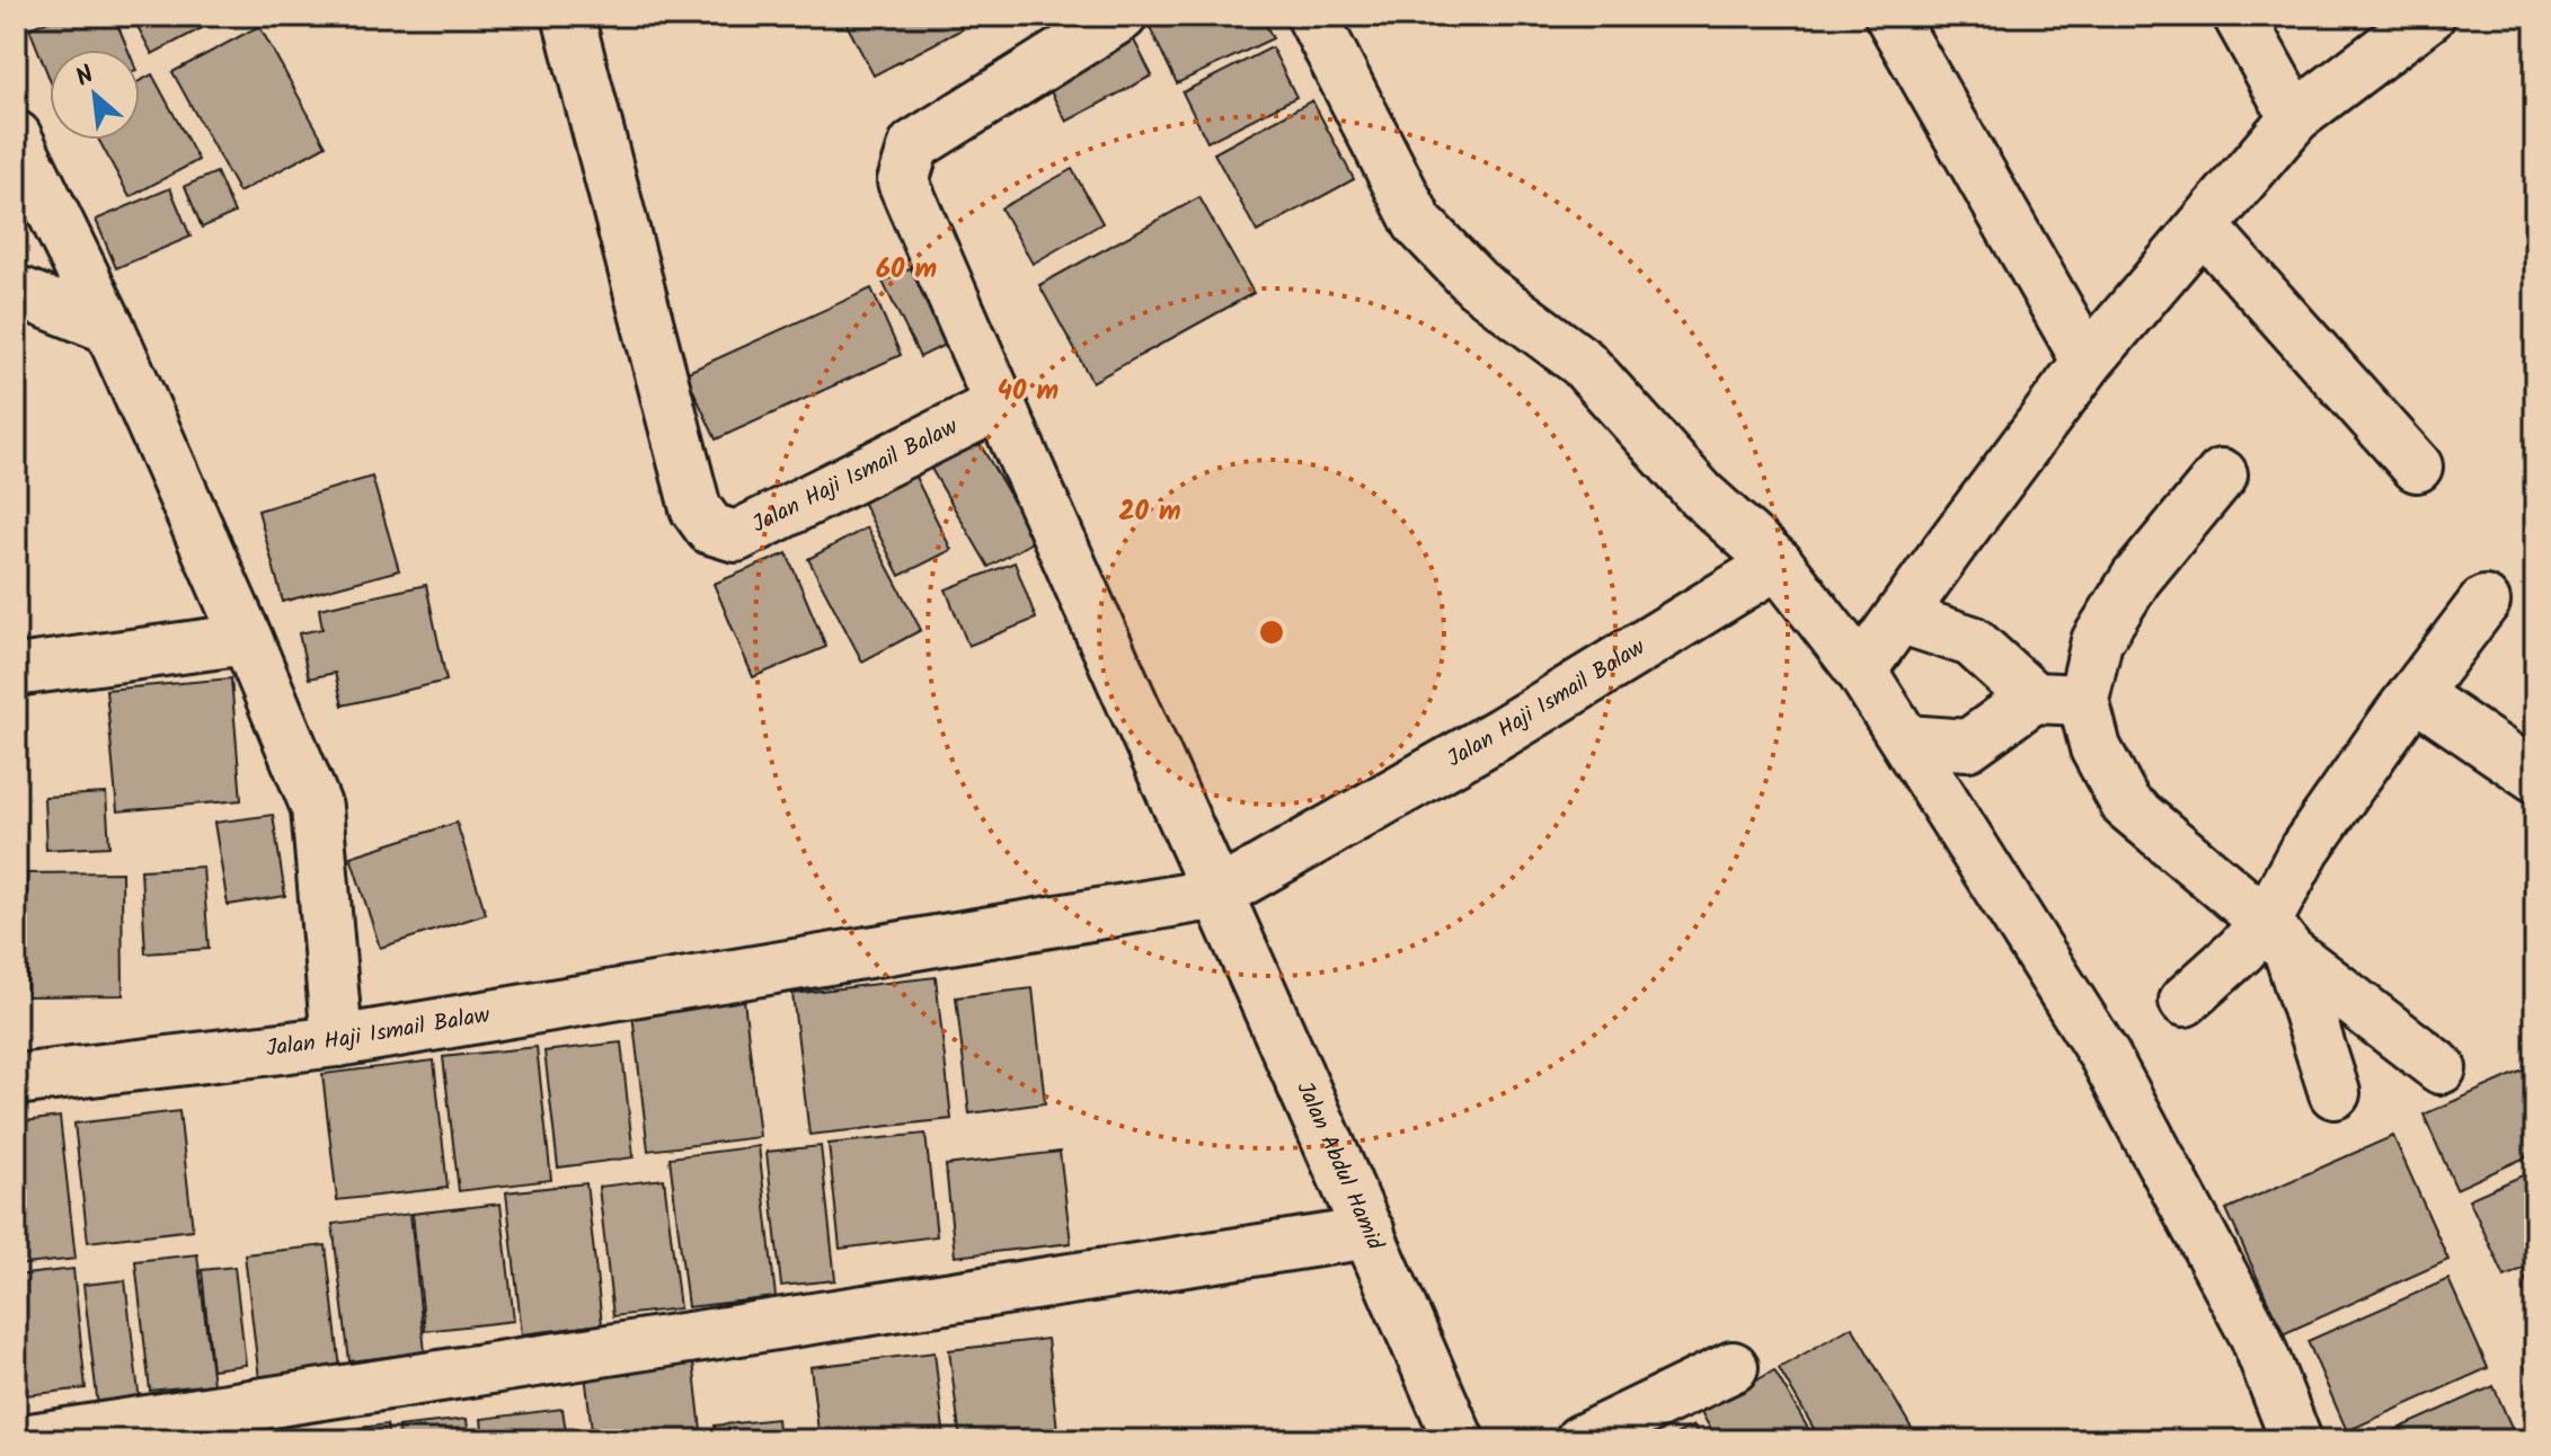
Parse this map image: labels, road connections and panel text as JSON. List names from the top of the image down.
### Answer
{
  "streets": {
    "street": ["Jalan Haji Ismail Balaw", "Jalan Abdul Hamid"]
  },
  "crossings": [
    ["Jalan Haji Ismail Balaw", "Jalan Abdul Hamid"]
  ],
  "north": "top left",
  "rings": ["60 m", "40 m", "20 m"]
}
